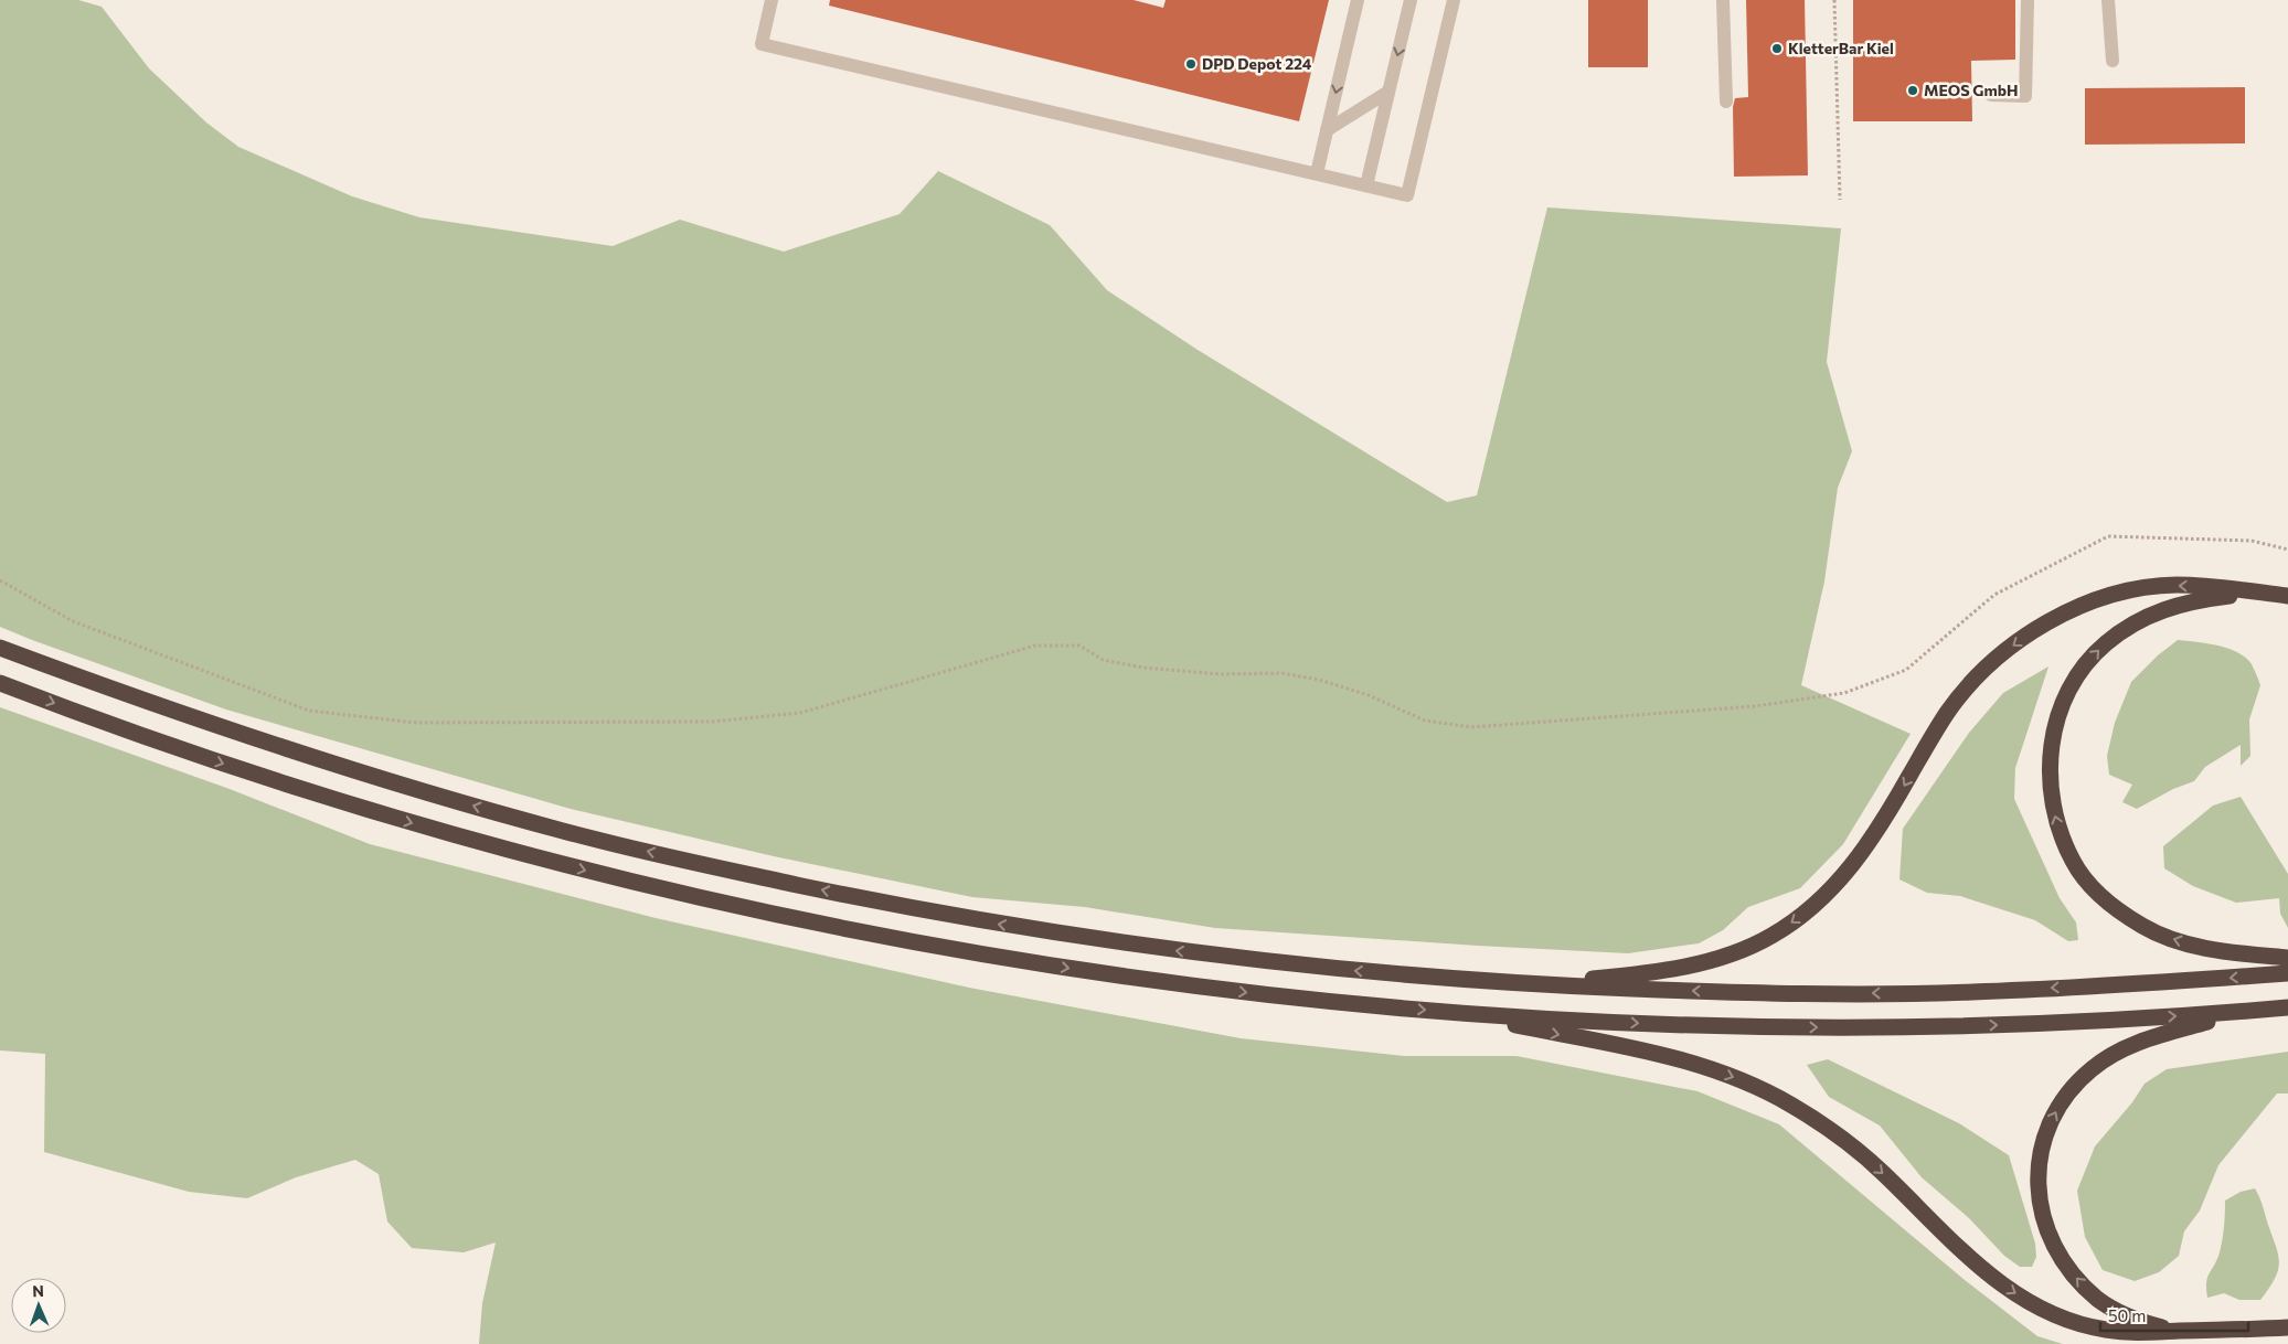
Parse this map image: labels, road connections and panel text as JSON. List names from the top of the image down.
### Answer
{
  "places": ["KletterBar Kiel", "DPD Depot 224", "MEOS GmbH"],
  "scale_bar": "50 m",
  "north": "top"
}
